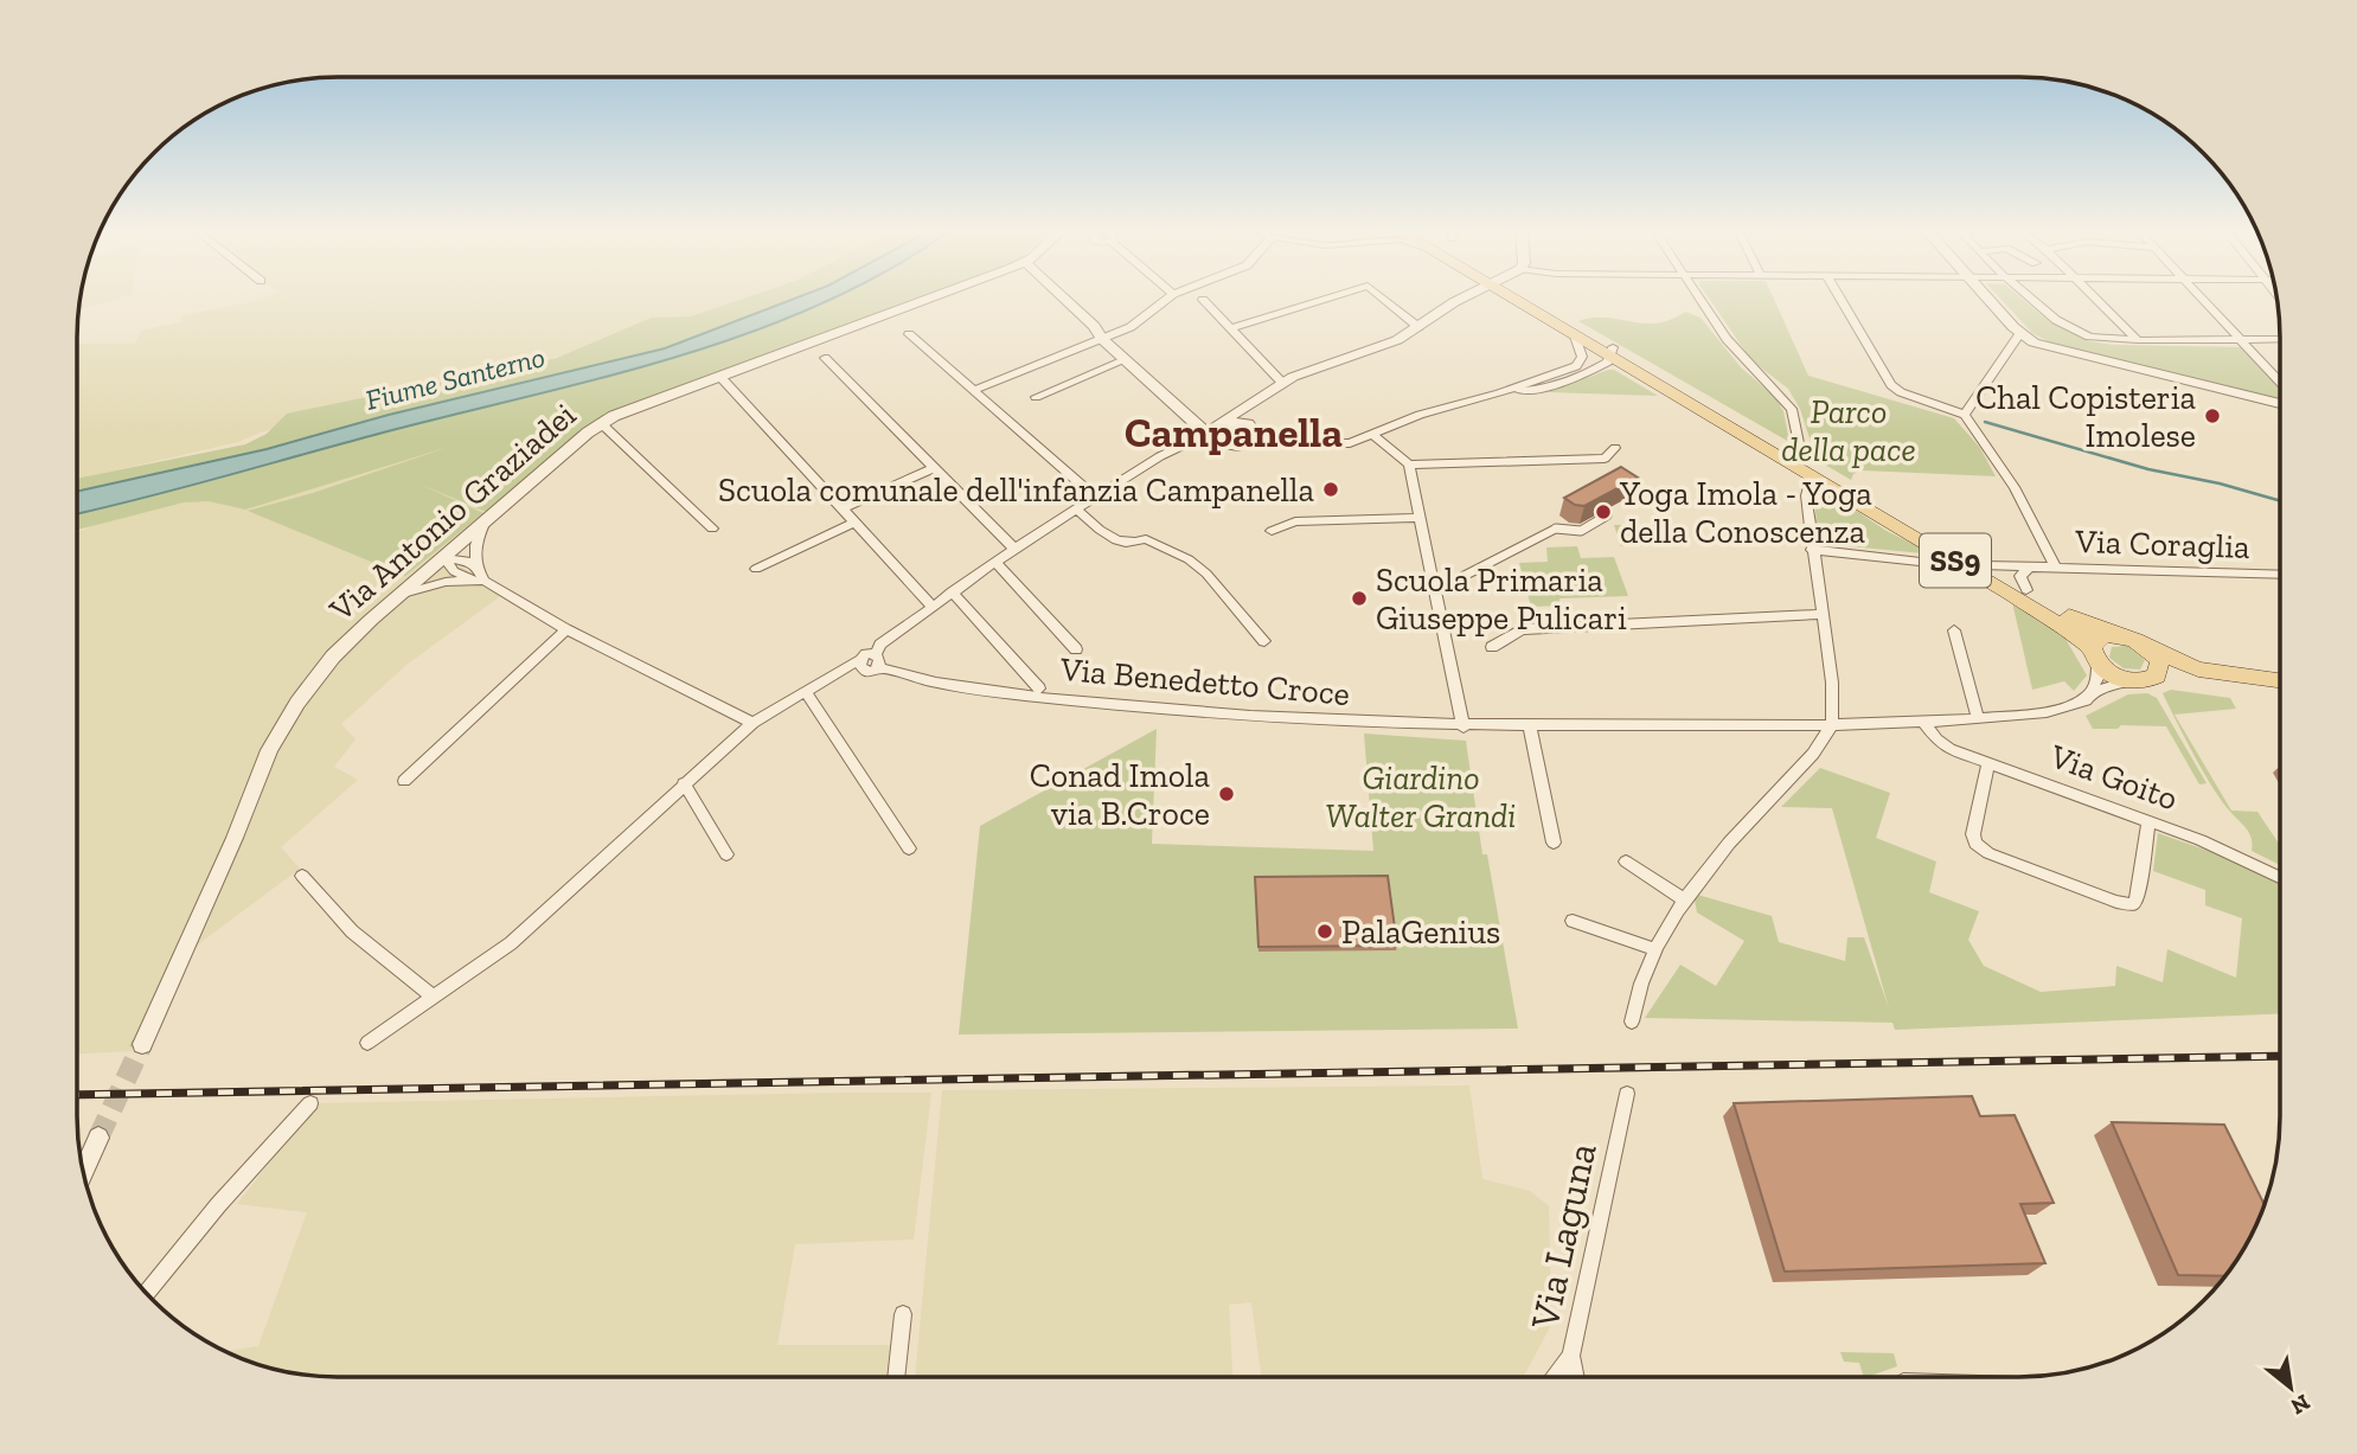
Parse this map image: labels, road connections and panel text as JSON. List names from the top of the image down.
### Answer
{
  "streets": {
    "main road": ["SS9"],
    "street": [
      "Via Antonio Graziadei",
      "Via Coraglia",
      "Via Benedetto Croce",
      "Via Goito",
      "Via Laguna"
    ]
  },
  "crossings": [
    ["Via Coraglia", "SS9"],
    ["Via Benedetto Croce", "Via Goito"]
  ],
  "districts": ["Campanella"],
  "water": ["Fiume Santerno"],
  "parks": ["Parco della pace", "Giardino Walter Grandi"],
  "places": [
    "Chal Copisteria Imolese",
    "Scuola comunale dell'infanzia Campanella",
    "Yoga Imola - Yoga della Conoscenza",
    "Scuola Primaria Giuseppe Pulicari",
    "Conad Imola via B.Croce",
    "PalaGenius"
  ],
  "north": "bottom right"
}
